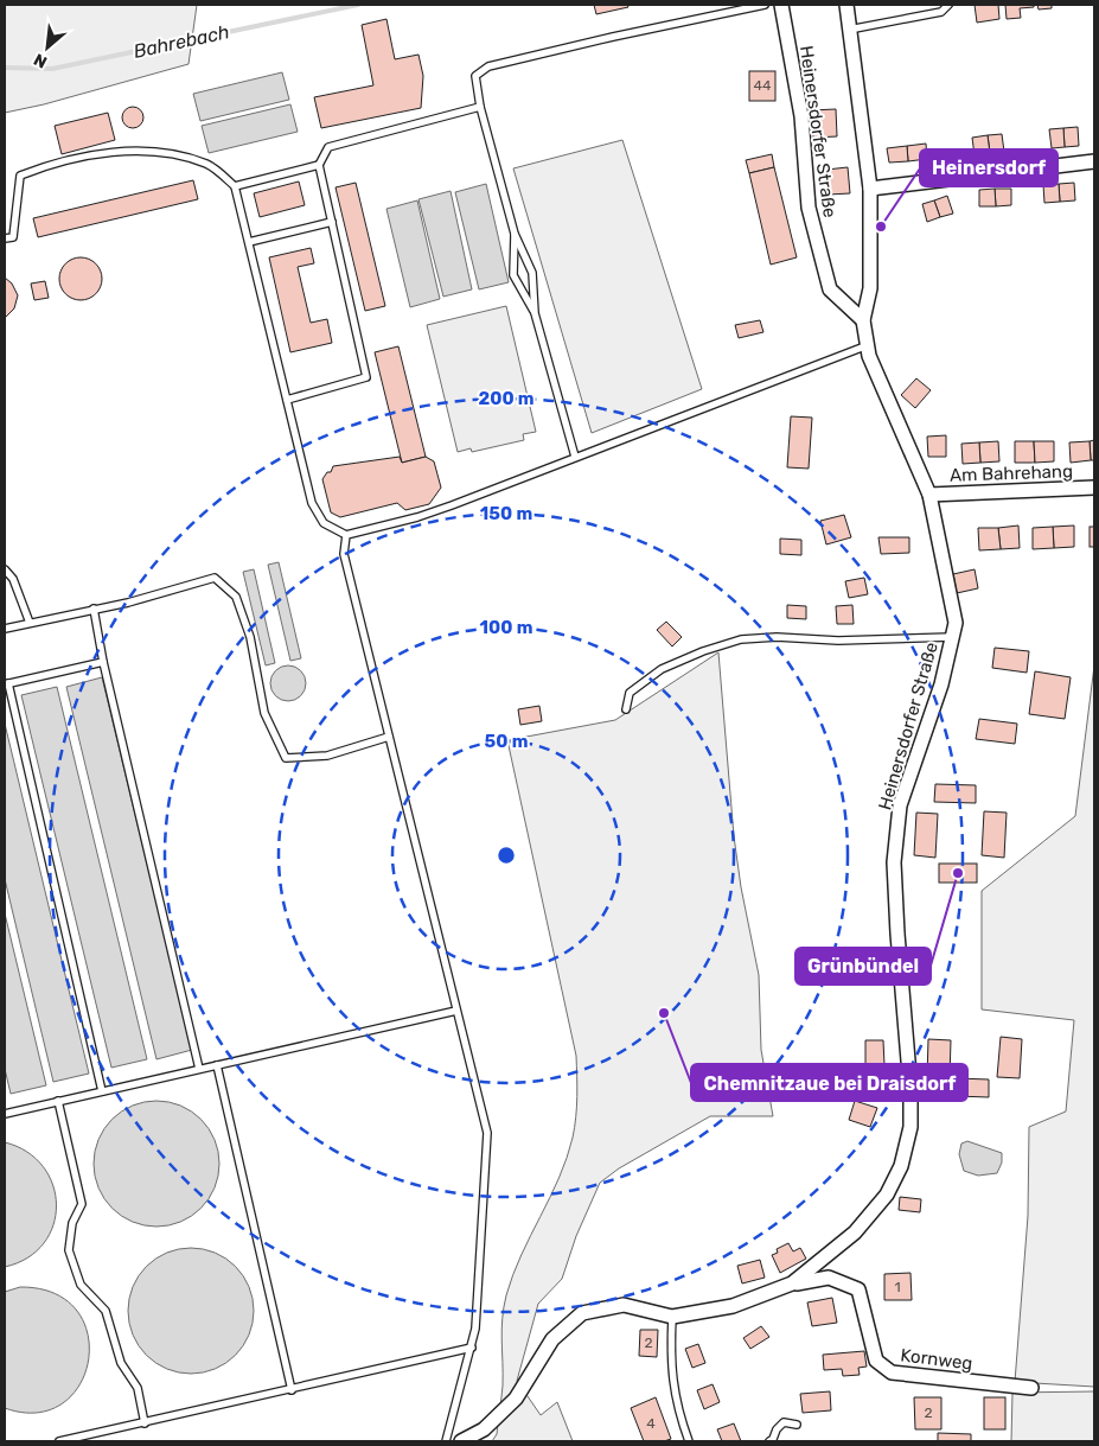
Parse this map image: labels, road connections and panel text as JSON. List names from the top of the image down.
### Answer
{
  "streets": {
    "street": ["Heinersdorfer Straße", "Am Bahrehang", "Kornweg"]
  },
  "crossings": [
    ["Heinersdorfer Straße", "Am Bahrehang"],
    ["Heinersdorfer Straße", "Kornweg"]
  ],
  "water": ["Bahrebach"],
  "places": ["Heinersdorf", "Grünbündel", "Chemnitzaue bei Draisdorf"],
  "house_numbers": [
    "44",
    "1",
    "2",
    "2",
    "4"
  ],
  "north": "bottom left",
  "rings": [
    "200 m",
    "150 m",
    "100 m",
    "50 m"
  ]
}
